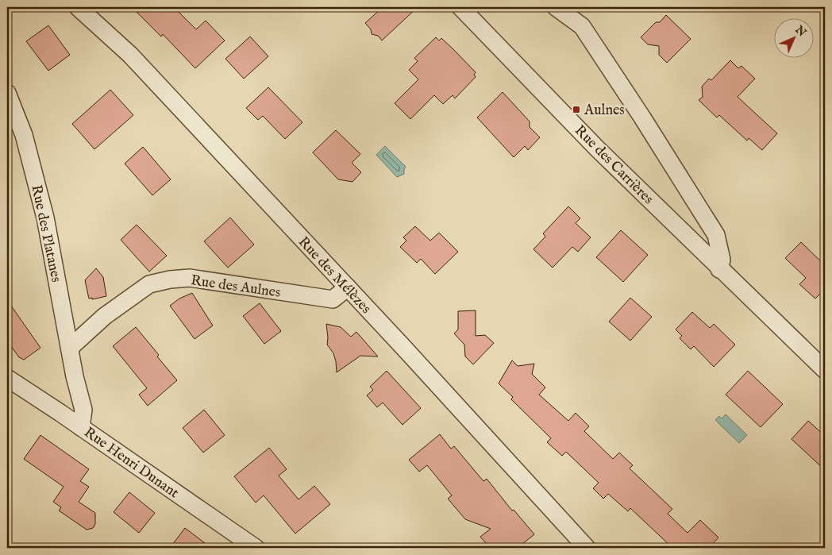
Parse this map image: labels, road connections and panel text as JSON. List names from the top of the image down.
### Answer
{
  "streets": {
    "street": [
      "Rue des Carrières",
      "Rue des Platanes",
      "Rue des Mélèzes",
      "Rue des Aulnes",
      "Rue Henri Dunant"
    ]
  },
  "crossings": [
    ["Rue des Platanes", "Rue des Aulnes"],
    ["Rue des Platanes", "Rue Henri Dunant"],
    ["Rue des Mélèzes", "Rue des Aulnes"]
  ],
  "places": {
    "transit": ["Aulnes"]
  },
  "north": "top right"
}
